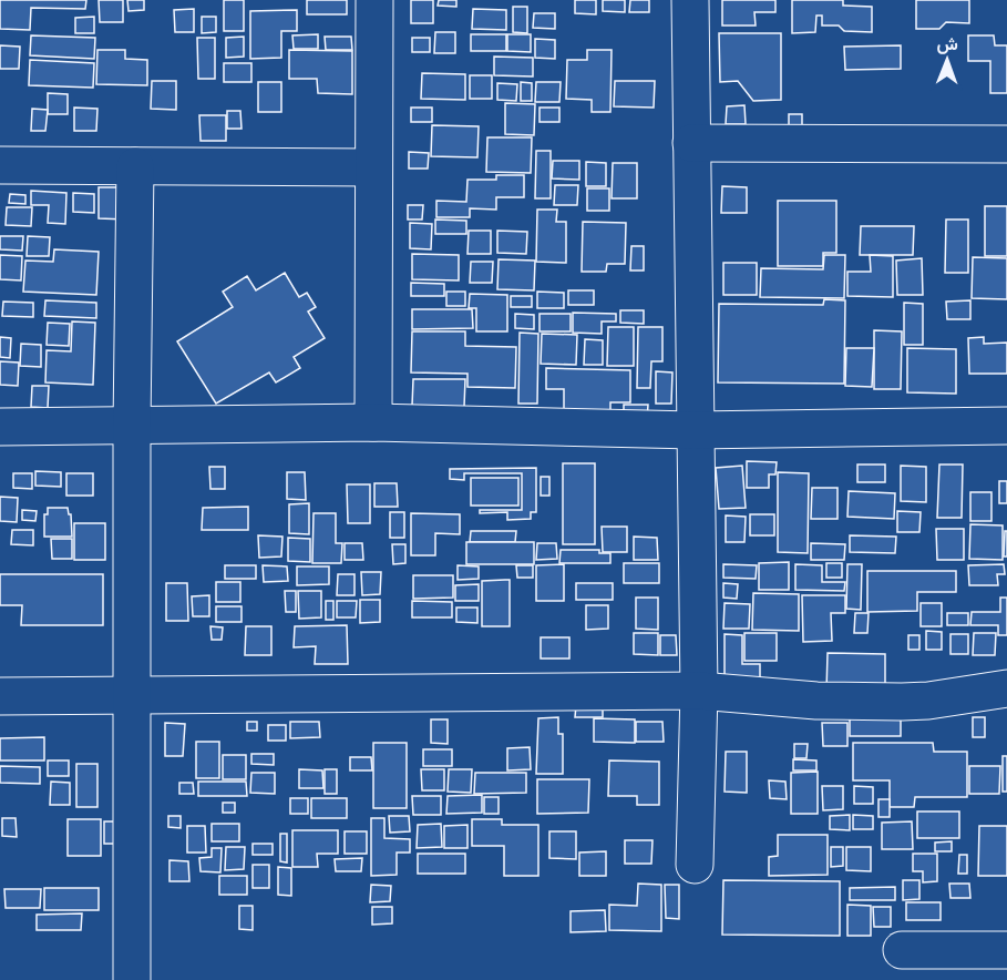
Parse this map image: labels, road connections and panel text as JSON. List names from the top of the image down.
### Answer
{
  "north": "top"
}
